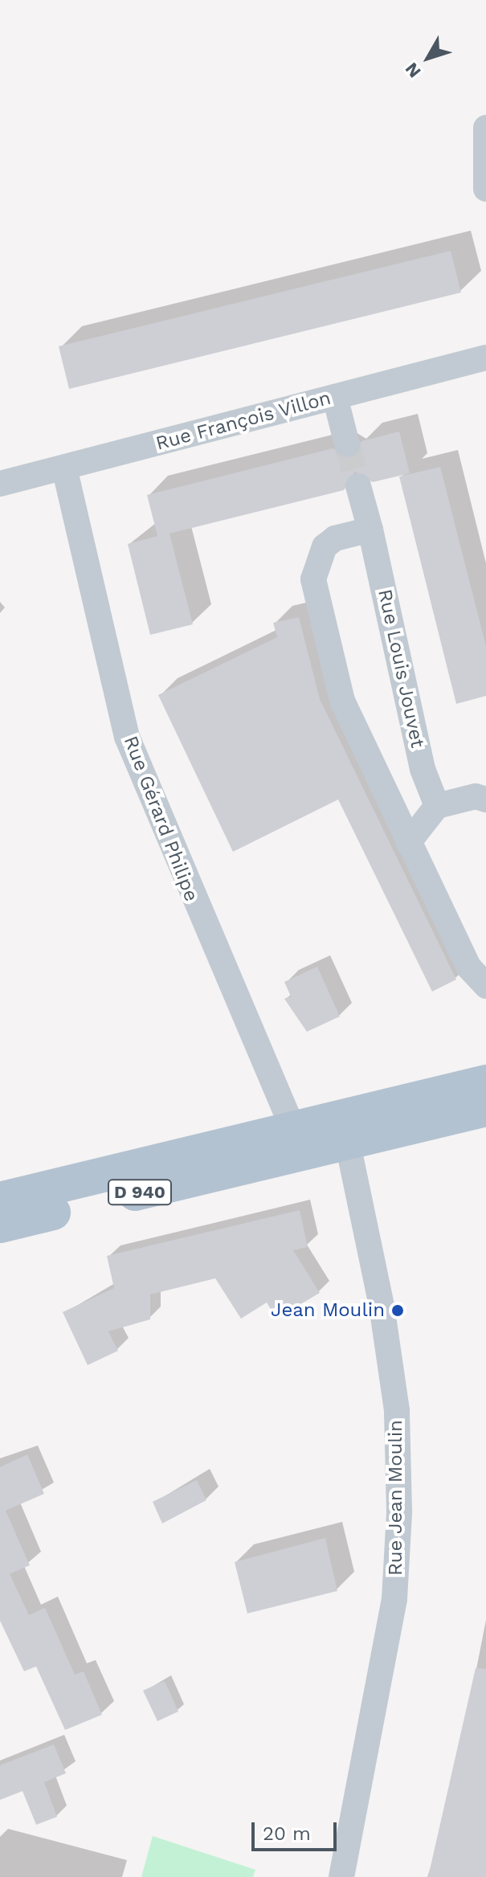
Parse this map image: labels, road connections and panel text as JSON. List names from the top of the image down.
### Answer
{
  "streets": {
    "main road": ["D 940"],
    "street": [
      "Rue François Villon",
      "Rue Louis Jouvet",
      "Rue Gérard Philipe",
      "Rue Jean Moulin"
    ]
  },
  "crossings": [
    ["Rue François Villon", "Rue Gérard Philipe"],
    ["Rue Gérard Philipe", "D 940"],
    ["D 940", "Rue Jean Moulin"]
  ],
  "places": ["Jean Moulin"],
  "scale_bar": "20 m",
  "north": "bottom left"
}
